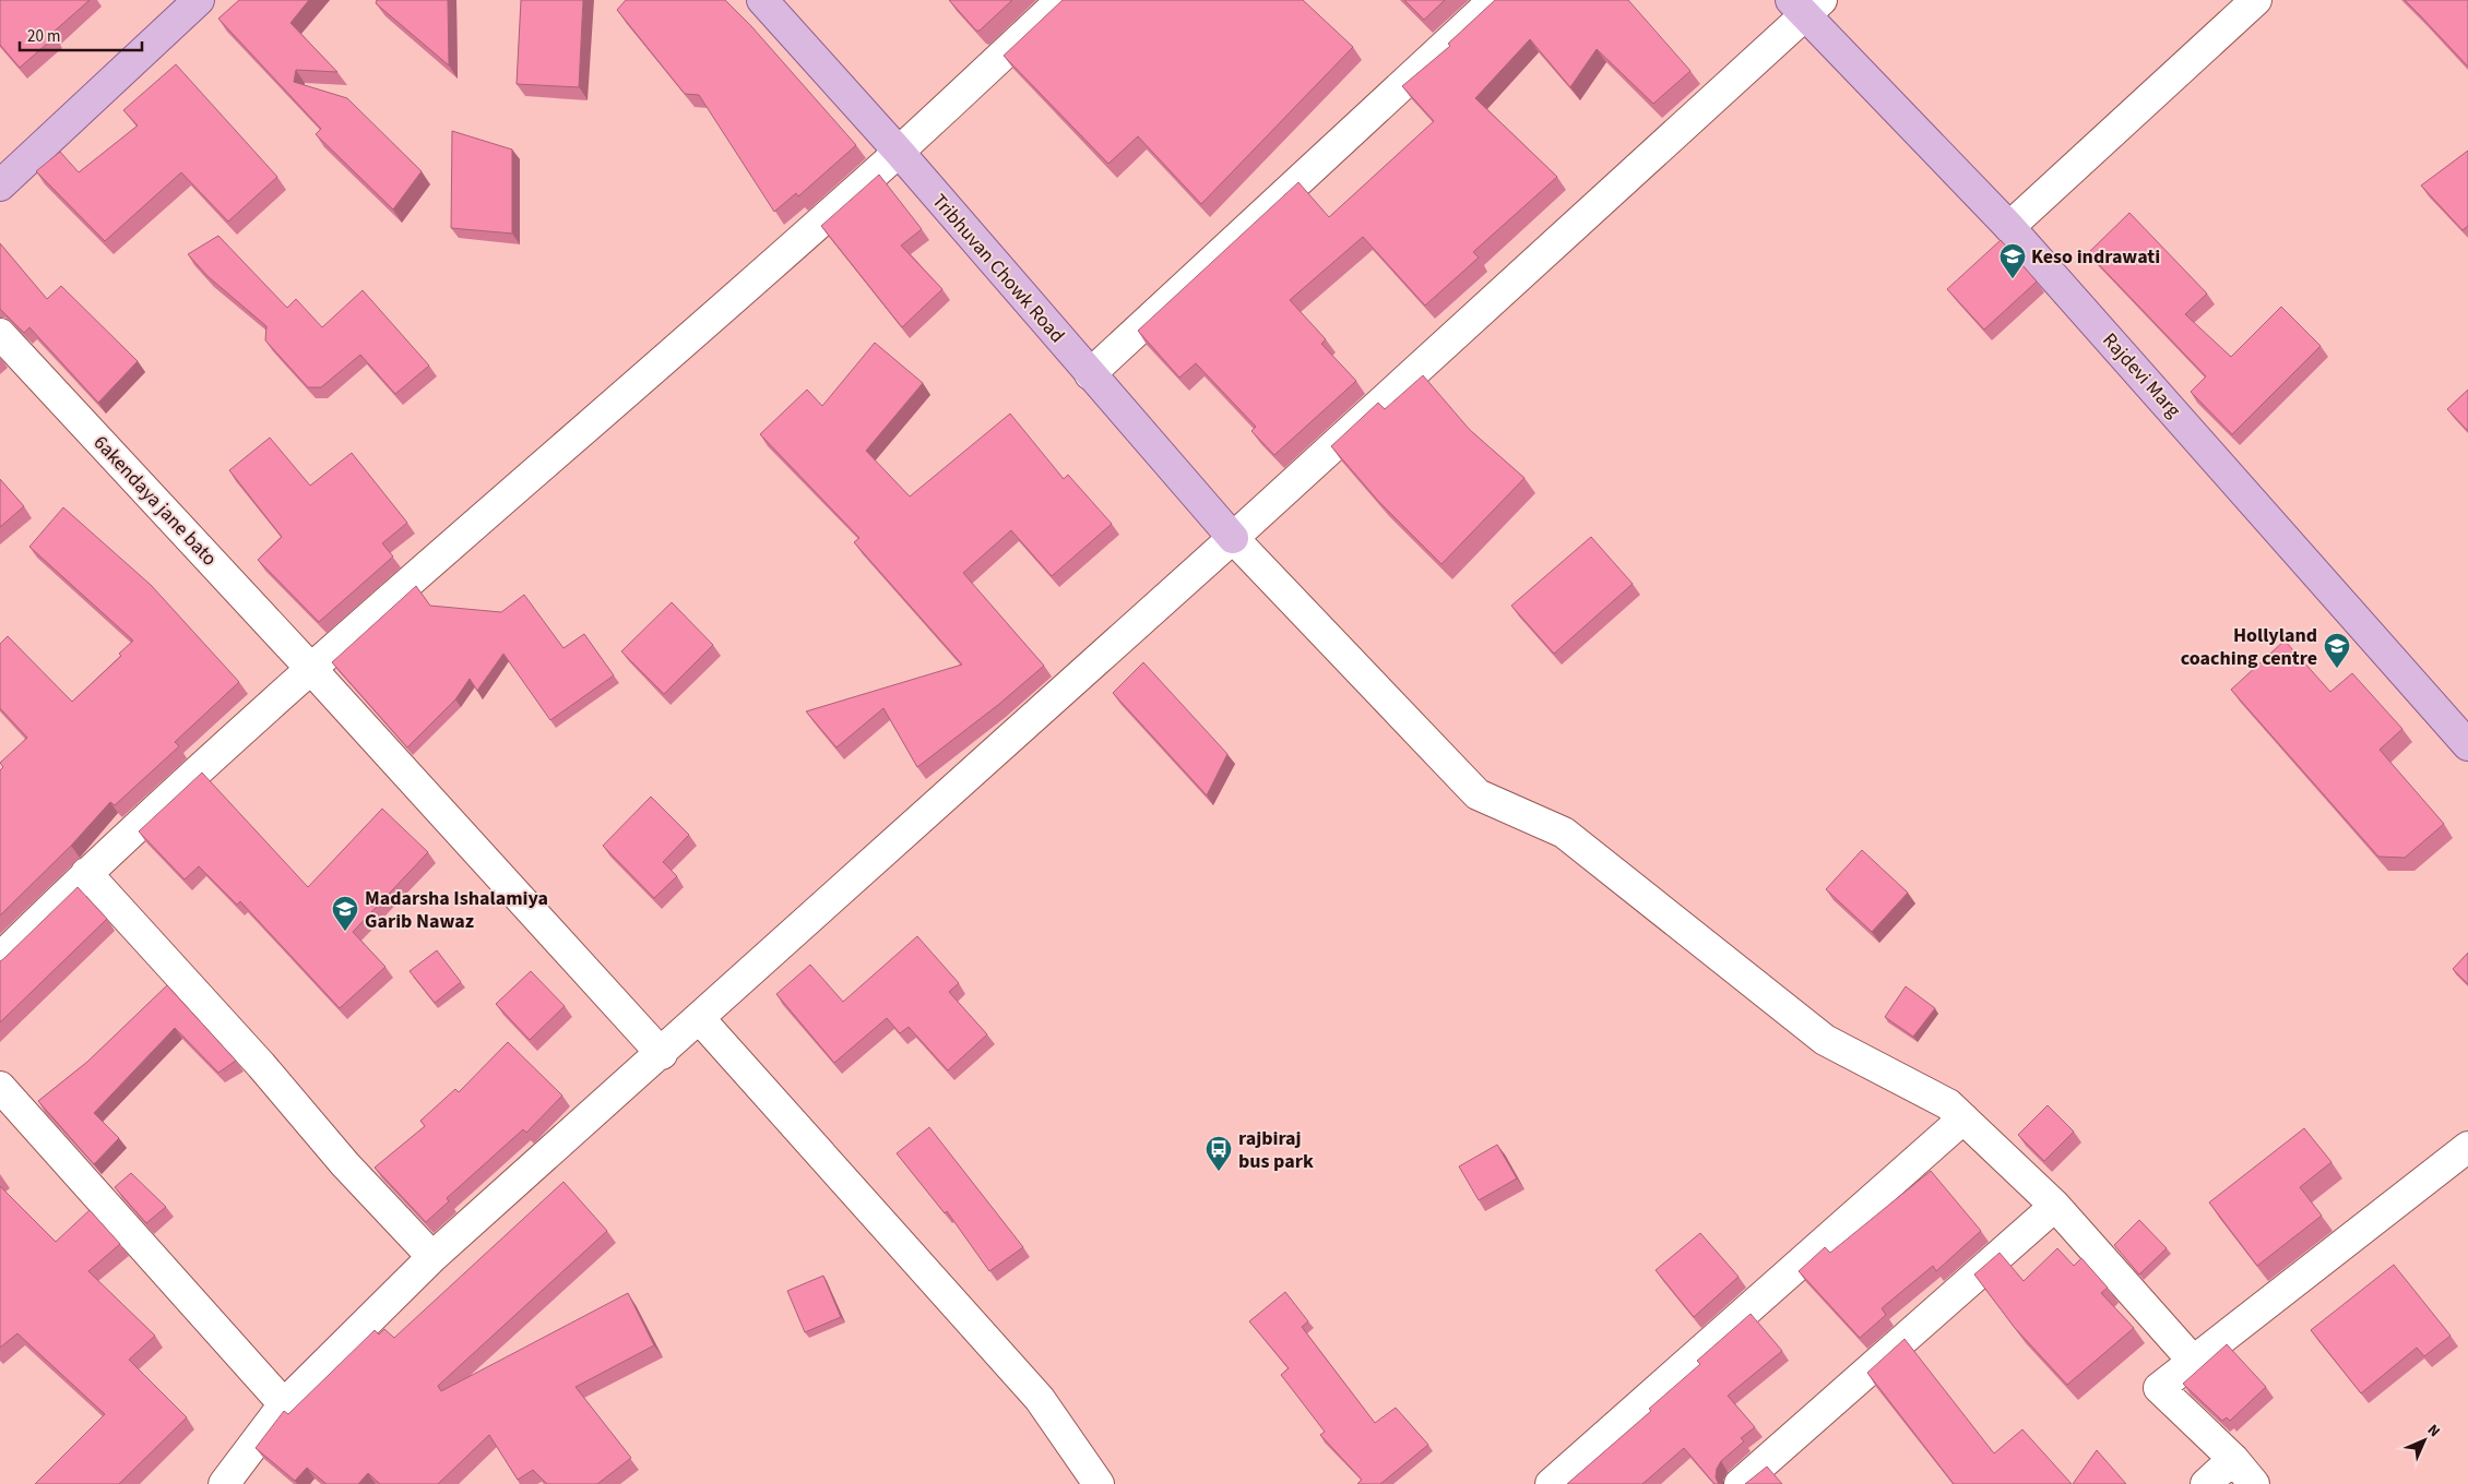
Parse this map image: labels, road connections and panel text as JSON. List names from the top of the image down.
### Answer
{
  "streets": {
    "main road": ["Tribhuvan Chowk Road", "Rajdevi Marg"],
    "street": ["6akendaya jane bato"]
  },
  "places": {
    "school or university": ["Keso indrawati", "Hollyland coaching centre", "Madarsha Ishalamiya Garib Nawaz"],
    "bus stop": ["rajbiraj bus park"]
  },
  "scale_bar": "20 m",
  "north": "top right"
}
